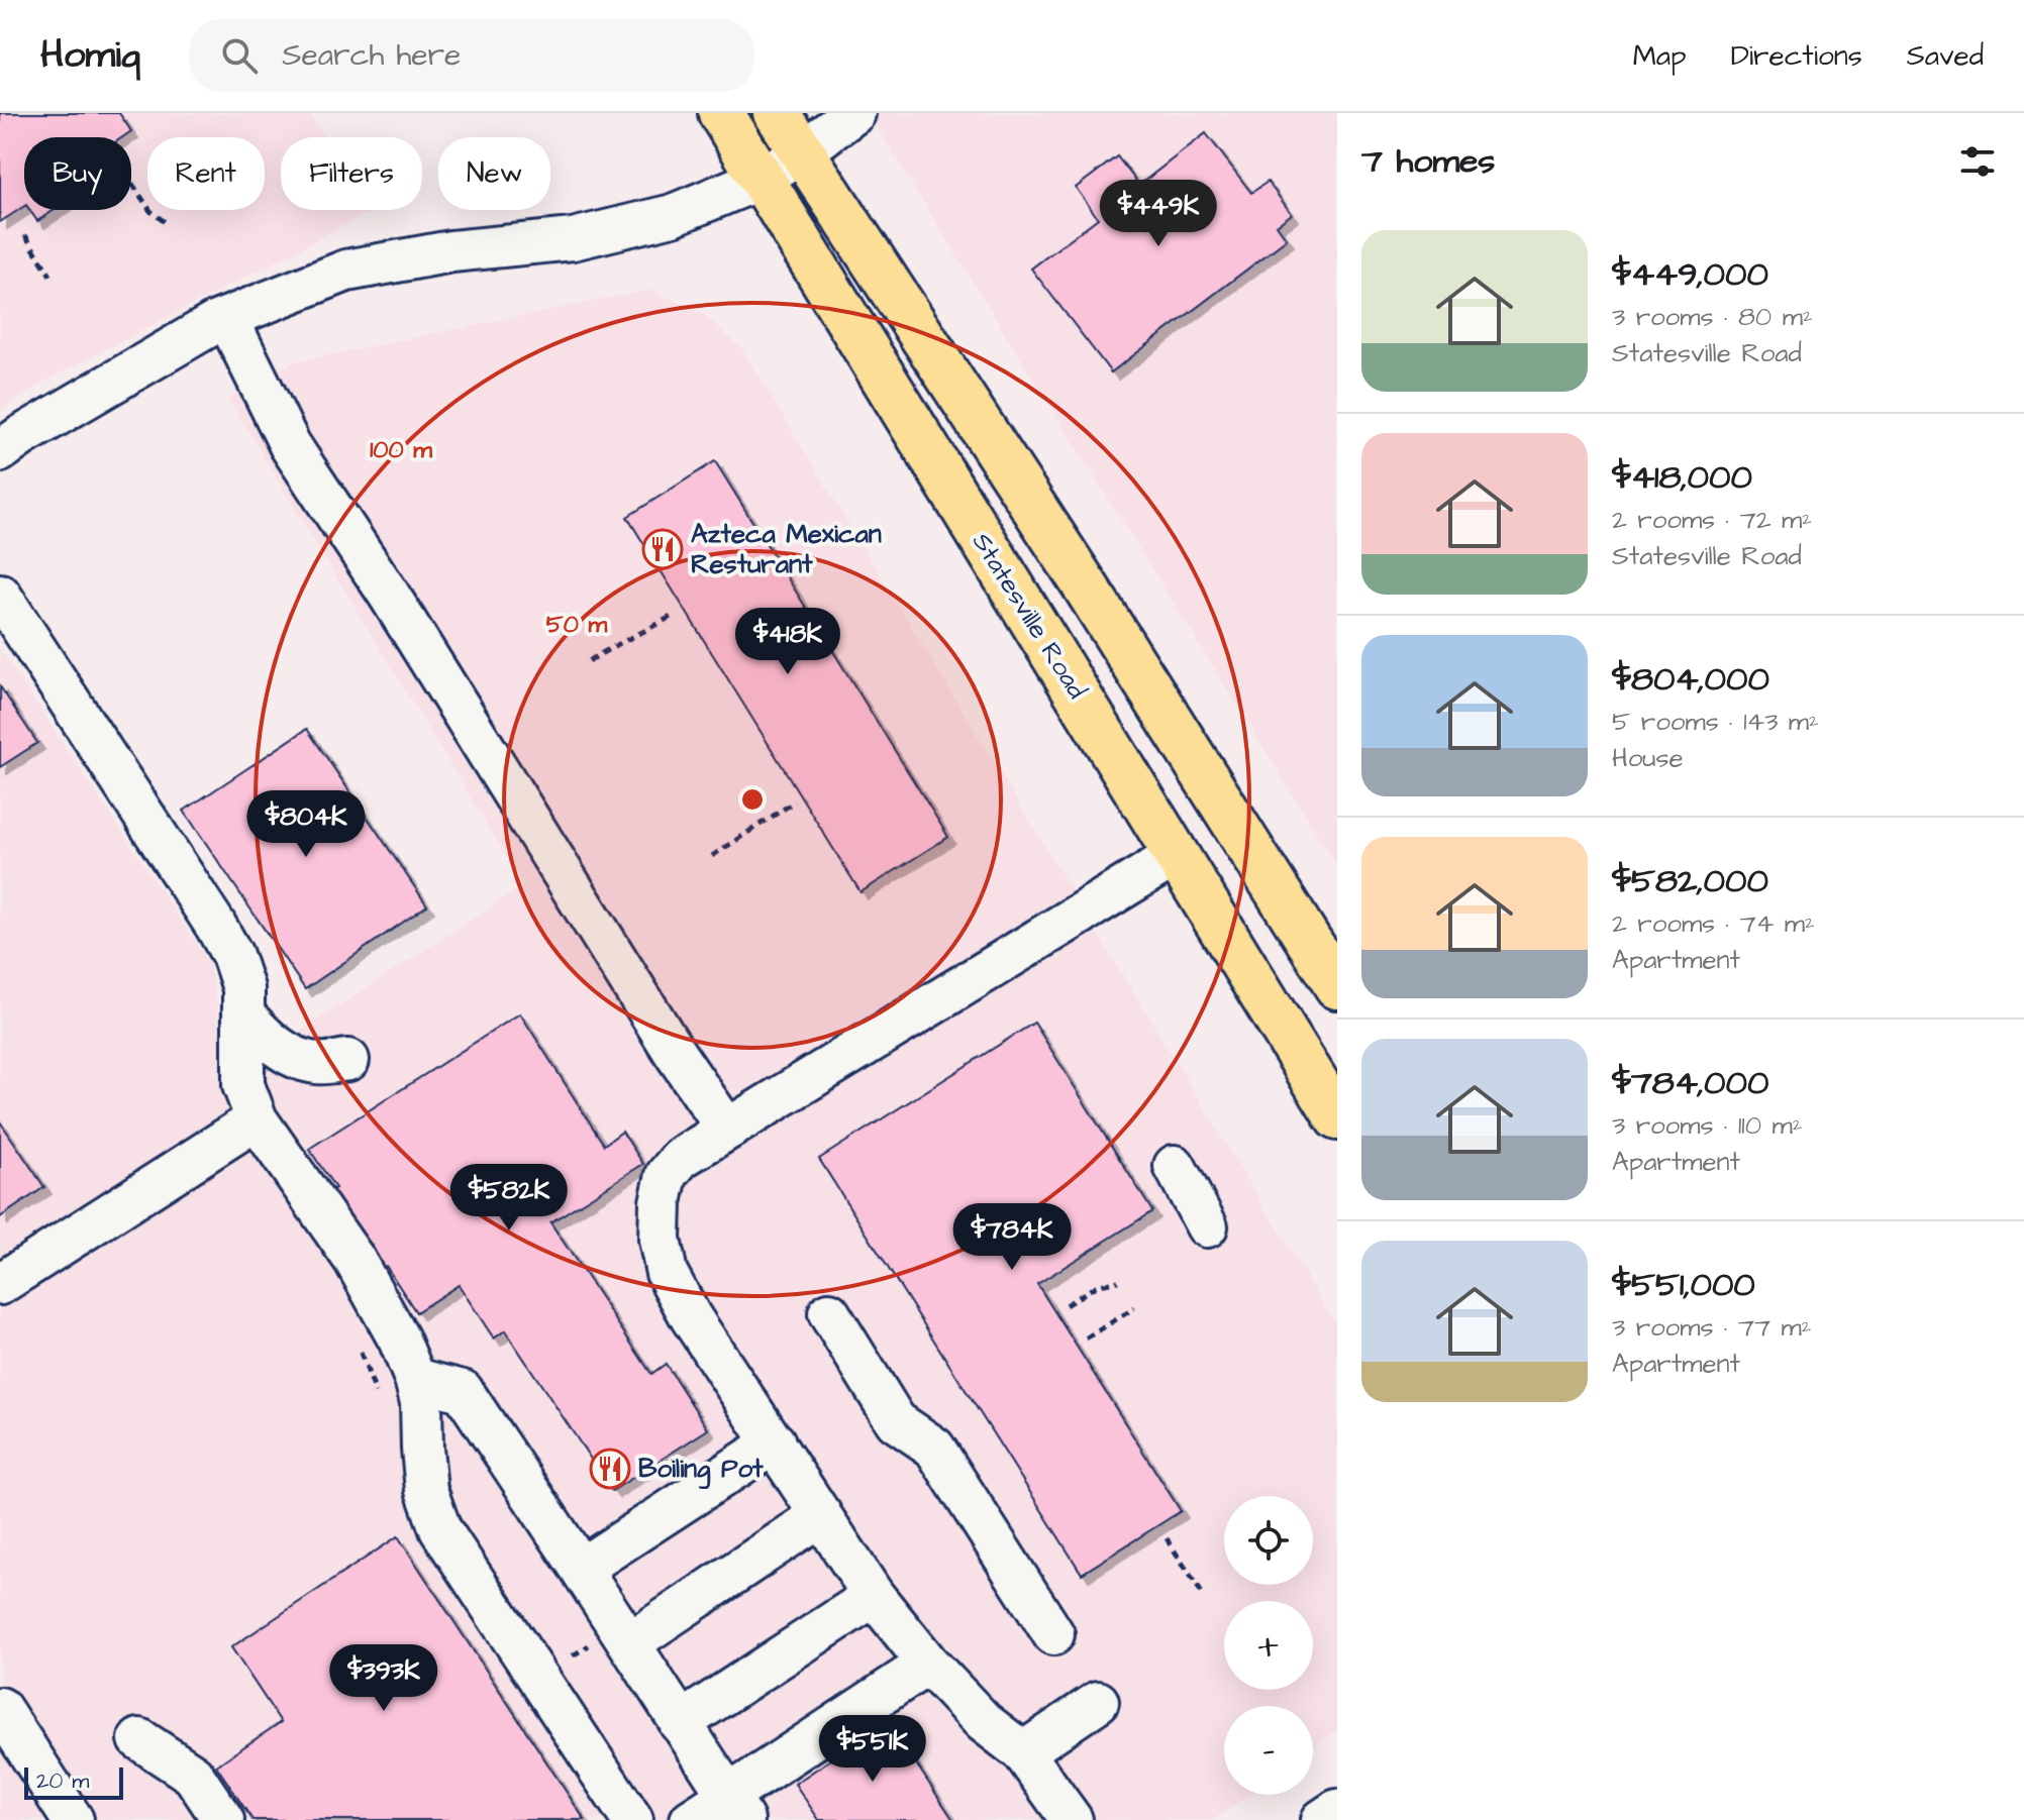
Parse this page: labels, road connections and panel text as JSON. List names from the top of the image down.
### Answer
{
  "streets": {
    "main road": ["Statesville Road"]
  },
  "places": {
    "restaurant": ["Azteca Mexican Resturant", "Boiling Pot"]
  },
  "scale_bar": "20 m",
  "page": {
    "header": "Homiq",
    "search": "Search here",
    "nav": ["Map", "Directions", "Saved"],
    "heading": "7 homes",
    "chip": [
      "Buy",
      "Rent",
      "Filters",
      "New"
    ],
    "price": [
      "$449K",
      "$418K",
      "$804K",
      "$582K",
      "$784K",
      "$393K",
      "$551K"
    ],
    "list": [
      {
        "name": "$449,000",
        "note": "3 rooms · 80 m² · Statesville Road"
      },
      {
        "name": "$418,000",
        "note": "2 rooms · 72 m² · Statesville Road"
      },
      {
        "name": "$804,000",
        "note": "5 rooms · 143 m² · House"
      },
      {
        "name": "$582,000",
        "note": "2 rooms · 74 m² · Apartment"
      },
      {
        "name": "$784,000",
        "note": "3 rooms · 110 m² · Apartment"
      },
      {
        "name": "$551,000",
        "note": "3 rooms · 77 m² · Apartment"
      }
    ],
    "map_buttons": ["+", "−"],
    "scale": "20 m"
  },
  "rings": ["100 m", "50 m"]
}
